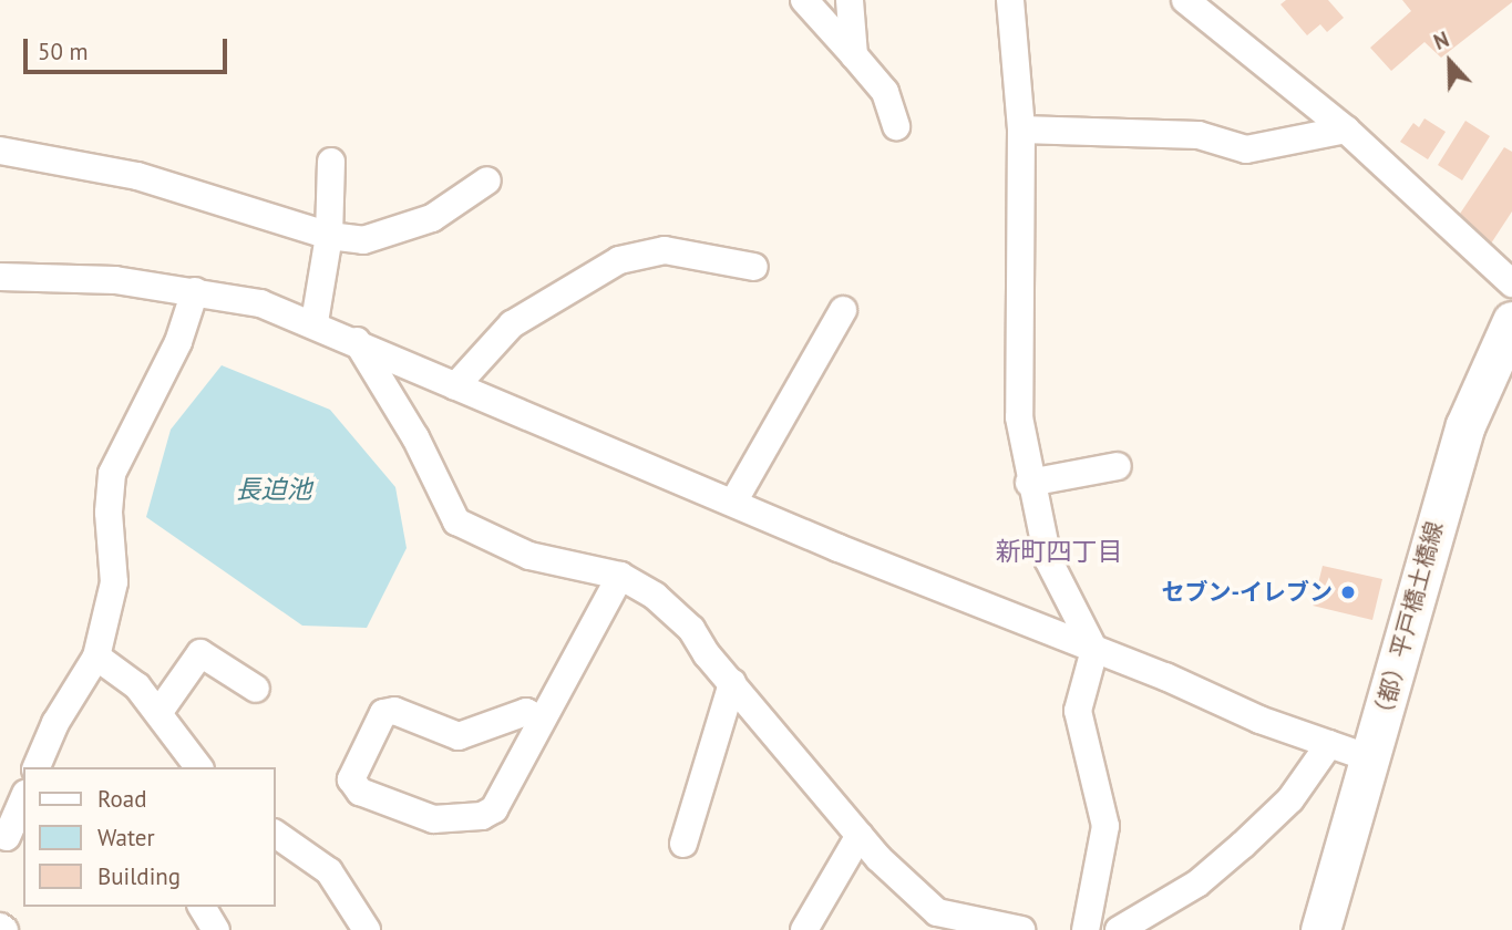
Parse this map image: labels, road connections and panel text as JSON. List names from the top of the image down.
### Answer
{
  "streets": {
    "street": ["（都）平戸橋土橋線"]
  },
  "districts": ["新町四丁目"],
  "water": ["長迫池"],
  "places": ["セブン-イレブン"],
  "legend": ["Road", "Water", "Building"],
  "scale_bar": "50 m",
  "north": "top"
}
